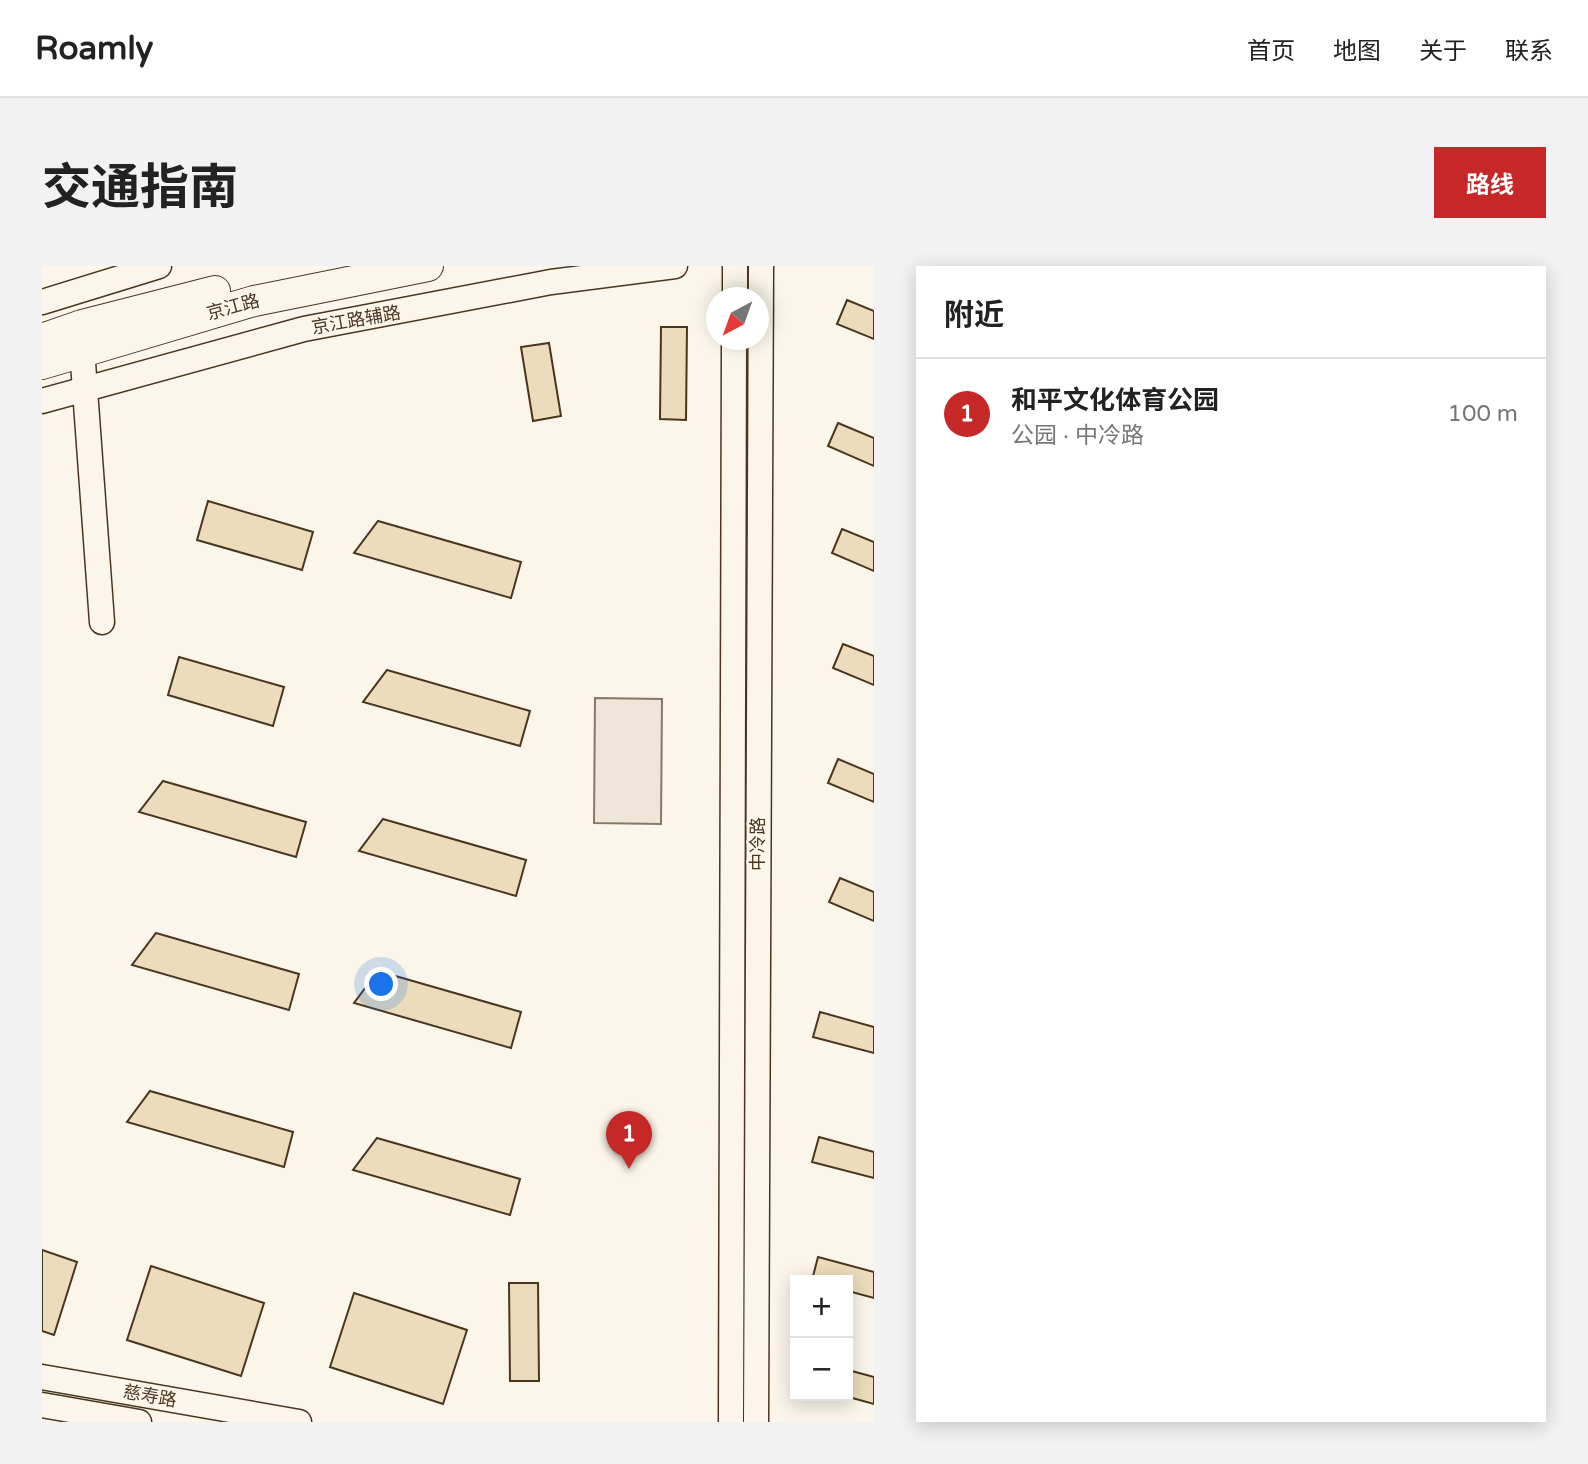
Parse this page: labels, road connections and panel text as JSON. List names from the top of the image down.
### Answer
{
  "streets": {
    "main road": ["京江路"],
    "street": ["京江路辅路", "中冷路", "慈寿路"]
  },
  "north": "bottom left",
  "page": {
    "header": "Roamly",
    "nav": [
      "首页",
      "地图",
      "关于",
      "联系"
    ],
    "title": "交通指南",
    "buttons": "路线",
    "heading": "附近",
    "list": [
      {
        "mark": "1",
        "name": "和平文化体育公园",
        "note": "公园 · 中冷路",
        "value": "100 m"
      }
    ],
    "pins": "1",
    "map_buttons": ["+", "−"]
  }
}
